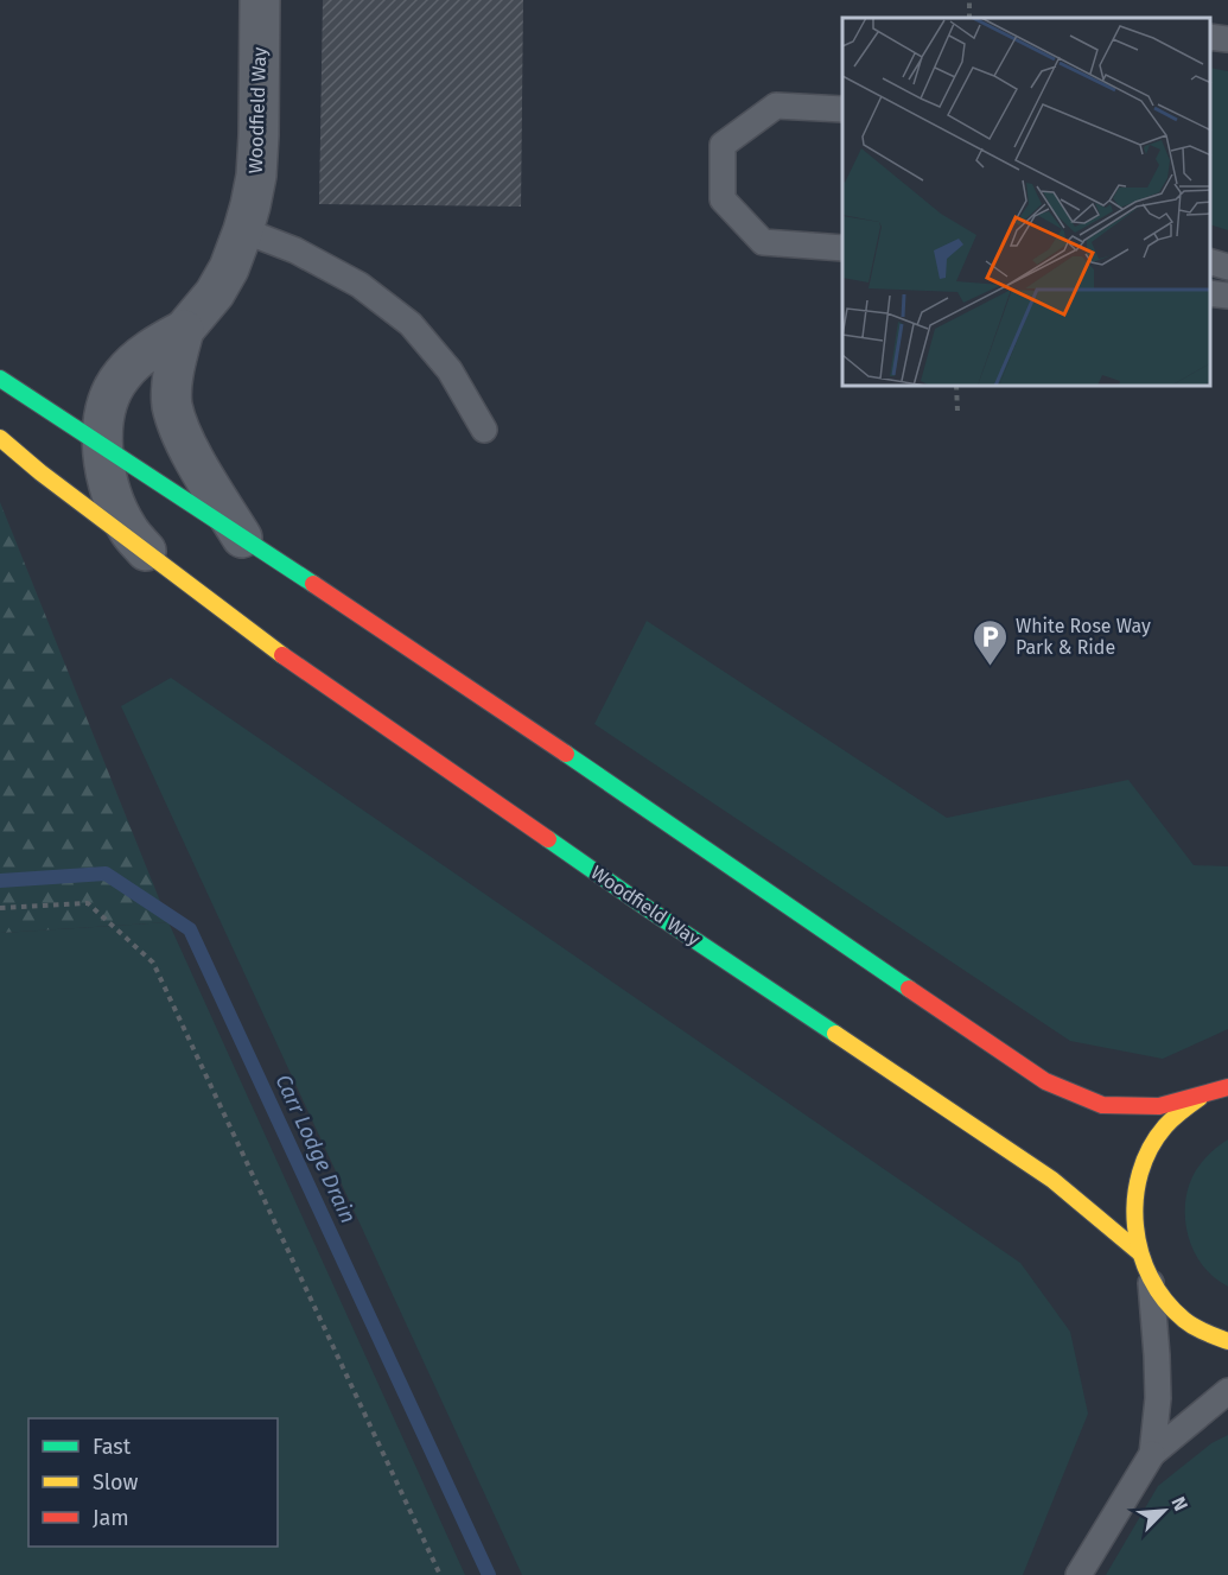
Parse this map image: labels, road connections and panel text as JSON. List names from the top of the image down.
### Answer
{
  "streets": {
    "street": ["Woodfield Way"]
  },
  "water": ["Carr Lodge Drain"],
  "places": {
    "parking": ["White Rose Way Park & Ride"]
  },
  "legend": ["Fast", "Slow", "Jam"],
  "north": "top right"
}
